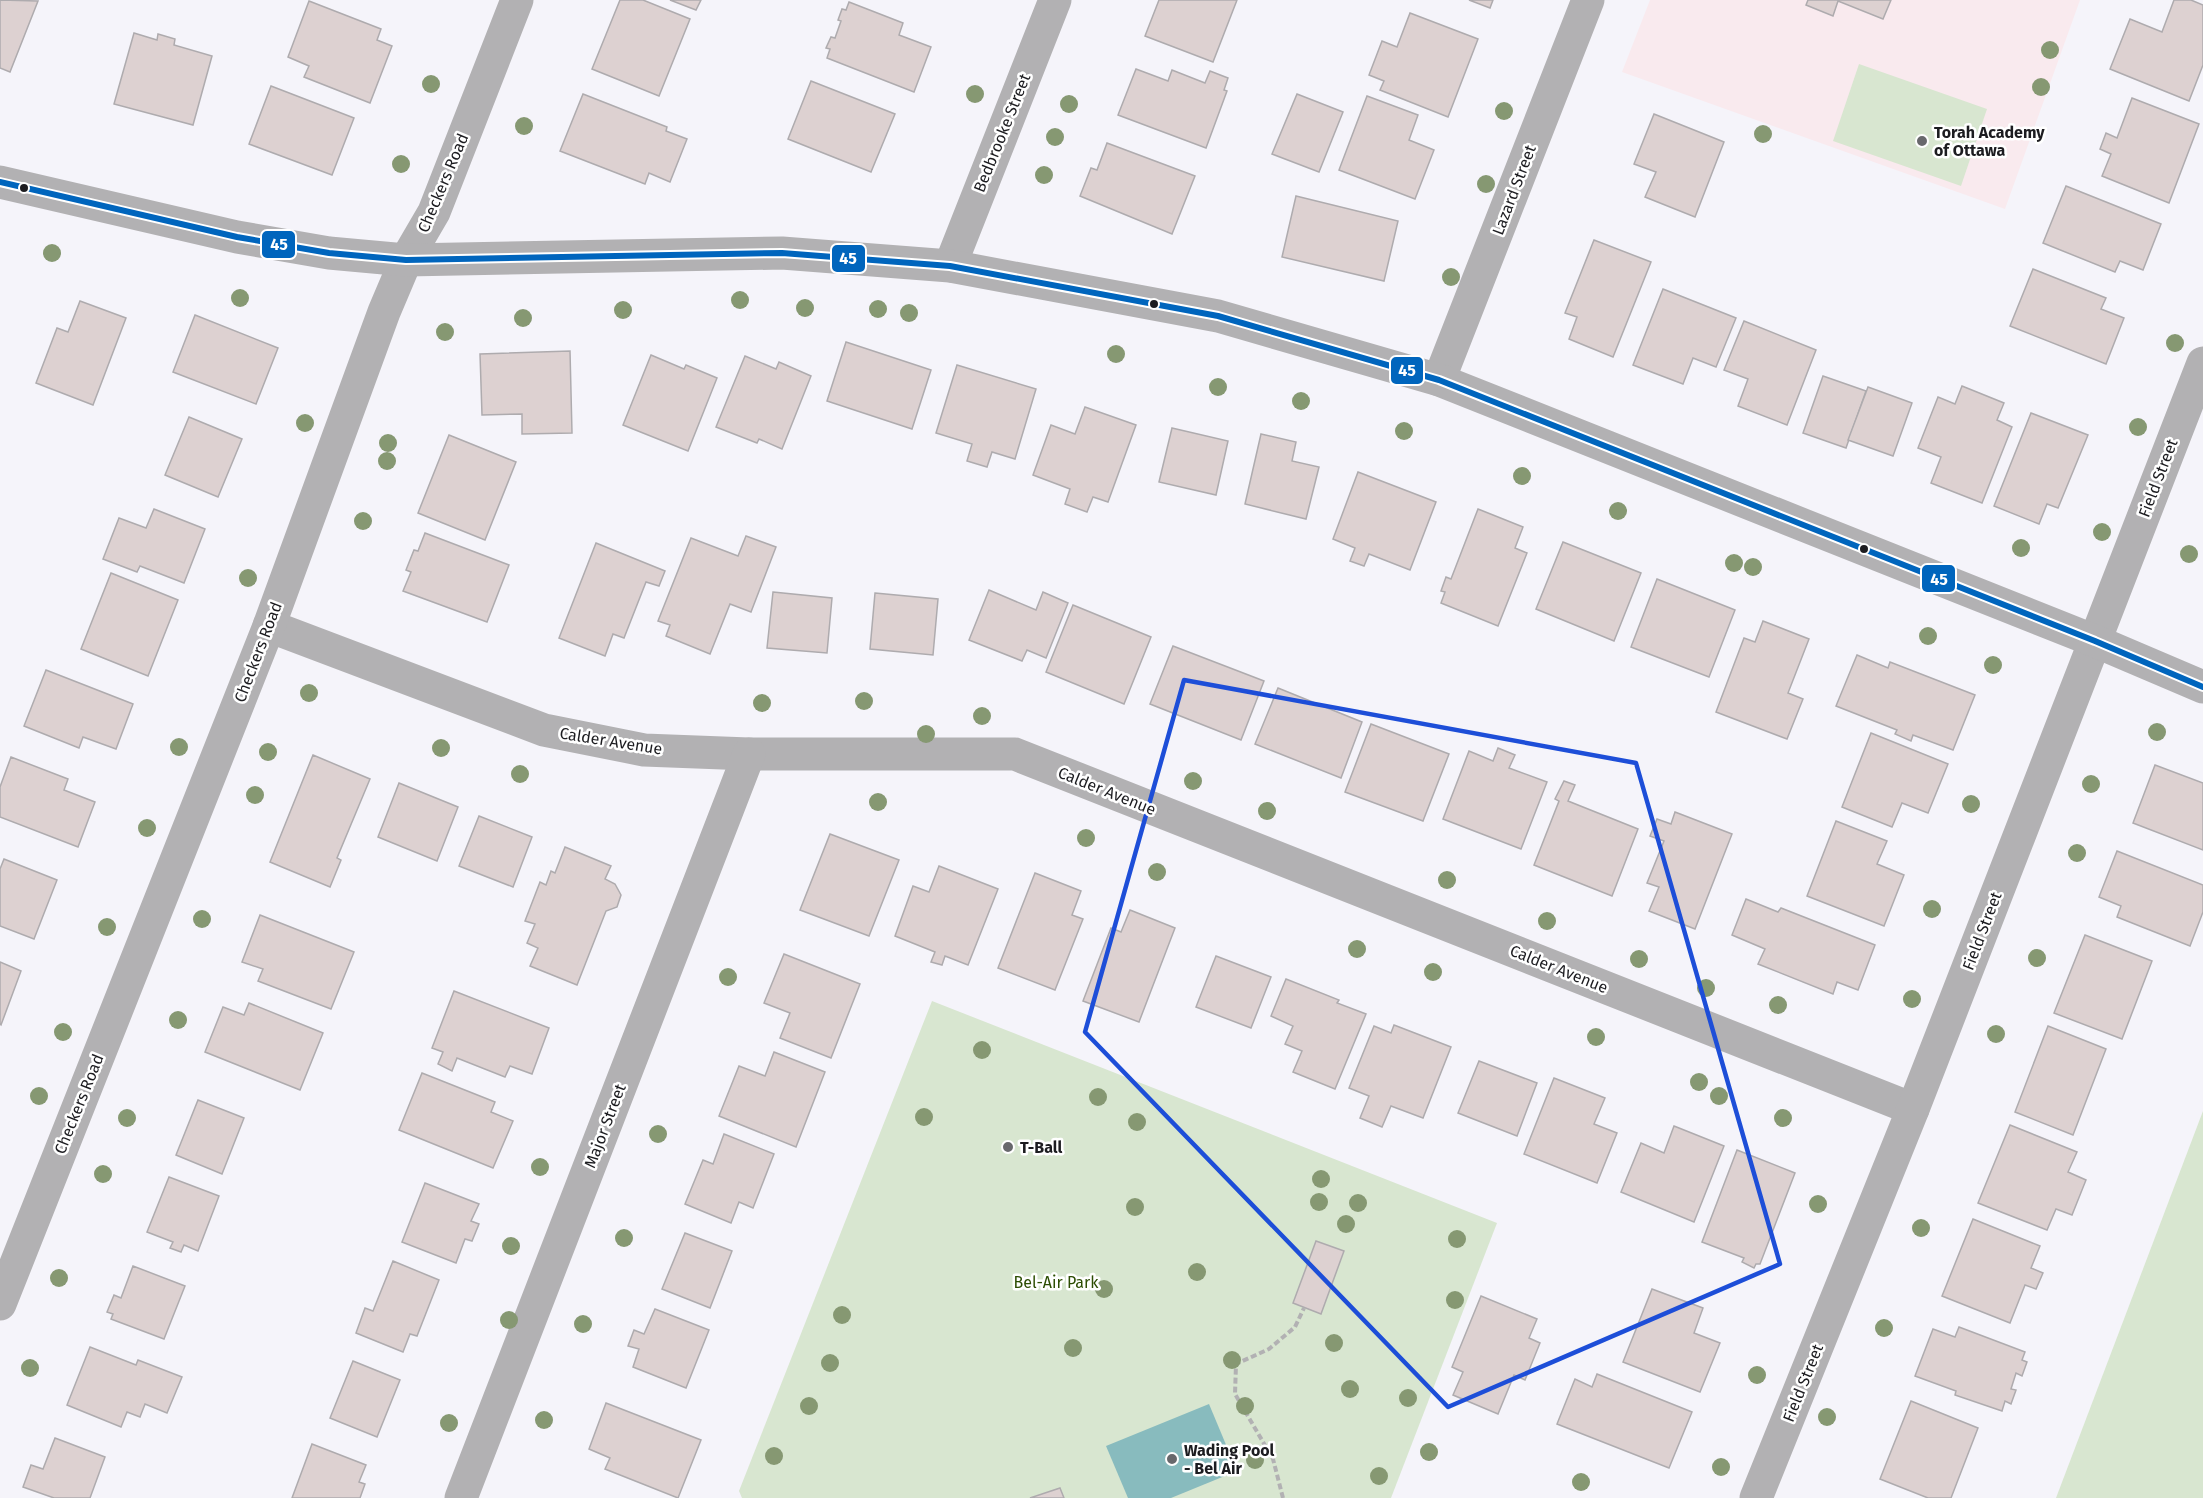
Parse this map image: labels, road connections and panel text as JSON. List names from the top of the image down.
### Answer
{
  "streets": {
    "street": [
      "Bedbrooke Street",
      "Checkers Road",
      "Lazard Street",
      "Field Street",
      "Calder Avenue",
      "Major Street"
    ]
  },
  "crossings": [
    ["Checkers Road", "Calder Avenue"],
    ["Field Street", "Calder Avenue"],
    ["Calder Avenue", "Major Street"]
  ],
  "parks": ["Bel-Air Park"],
  "places": ["Torah Academy of Ottawa", "T-Ball", "Wading Pool - Bel Air"],
  "lines": ["transit line 45"]
}
